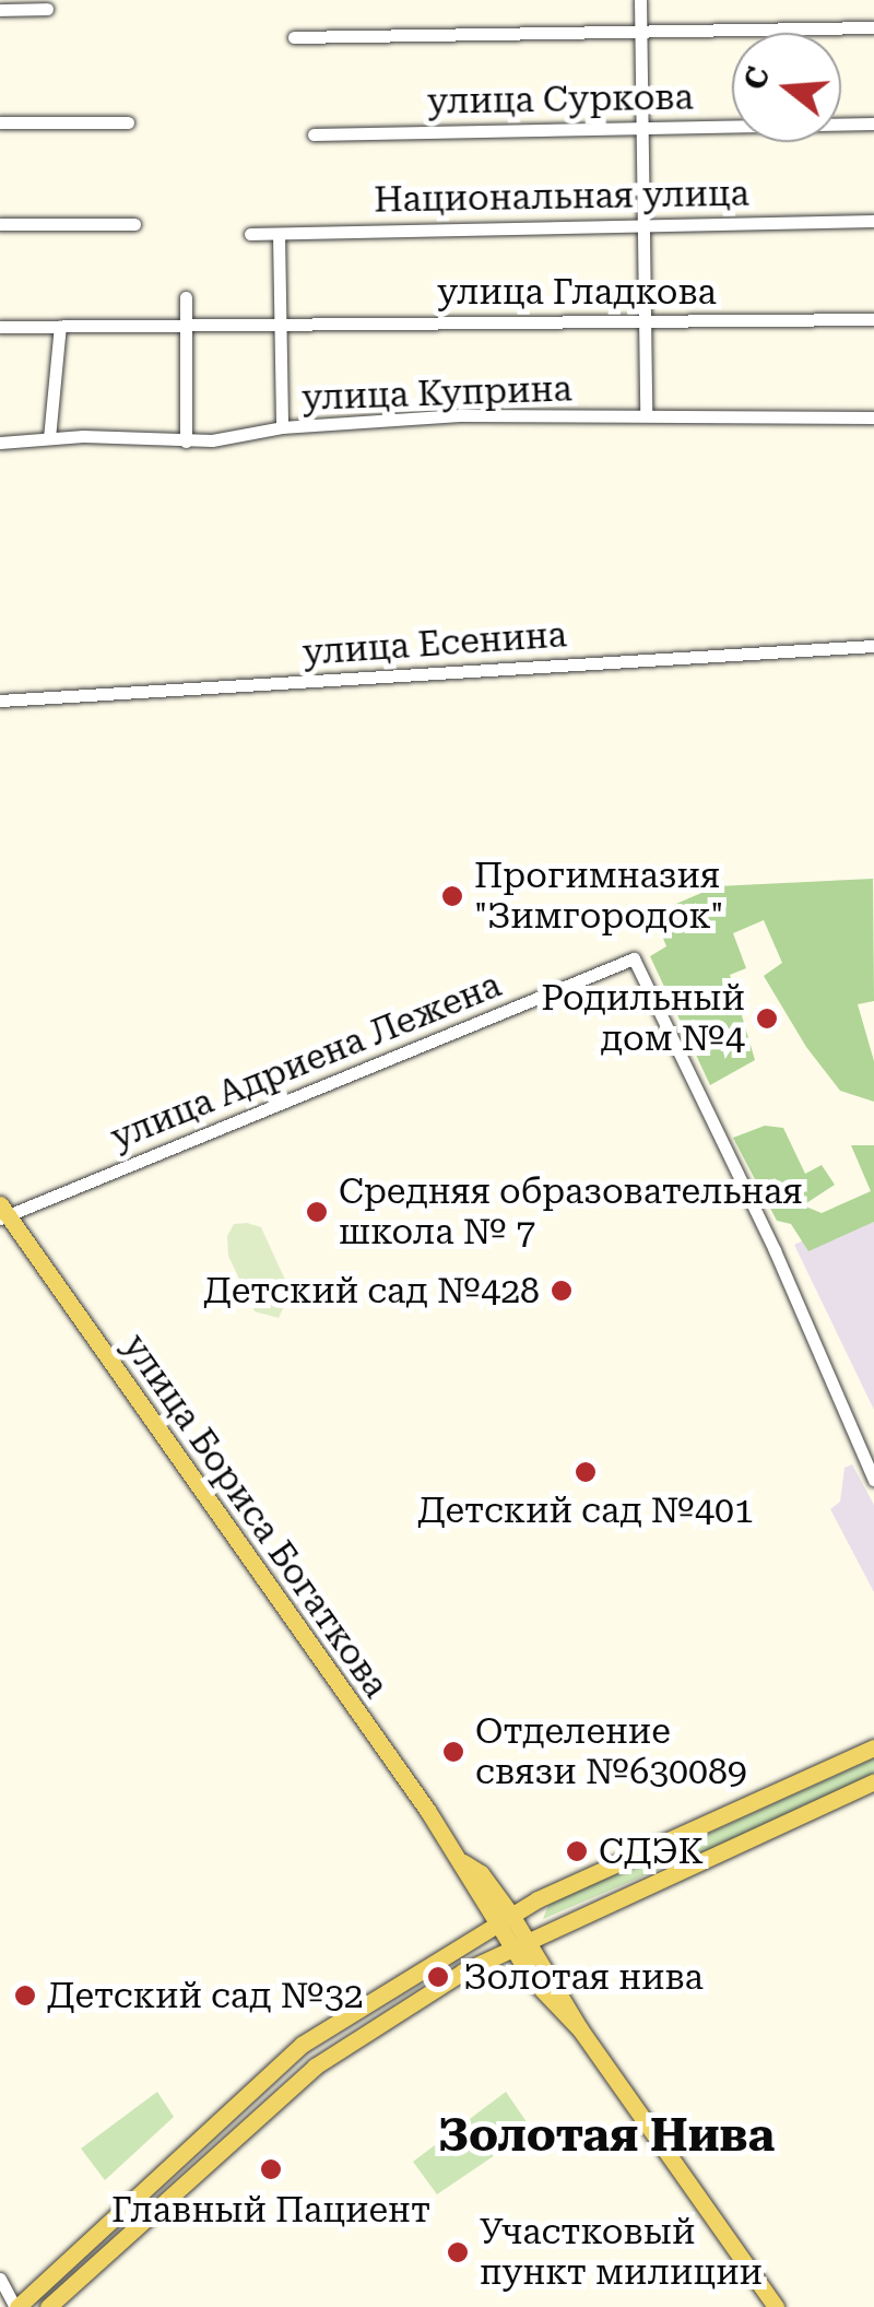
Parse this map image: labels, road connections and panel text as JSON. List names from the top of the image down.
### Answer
{
  "streets": {
    "main road": ["улица Бориса Богаткова"],
    "street": [
      "улица Суркова",
      "Национальная улица",
      "улица Гладкова",
      "улица Куприна",
      "улица Есенина",
      "улица Адриена Лежена"
    ]
  },
  "crossings": [
    ["улица Адриена Лежена", "улица Бориса Богаткова"]
  ],
  "districts": ["Золотая Нива"],
  "places": [
    "Прогимназия \"Зимгородок\"",
    "Родильный дом №4",
    "Средняя образовательная школа № 7",
    "Детский сад №428",
    "Детский сад №401",
    "Отделение связи №630089",
    "СДЭК",
    "Золотая нива",
    "Детский сад №32",
    "Главный Пациент",
    "Участковый пункт милиции"
  ],
  "north": "left"
}
